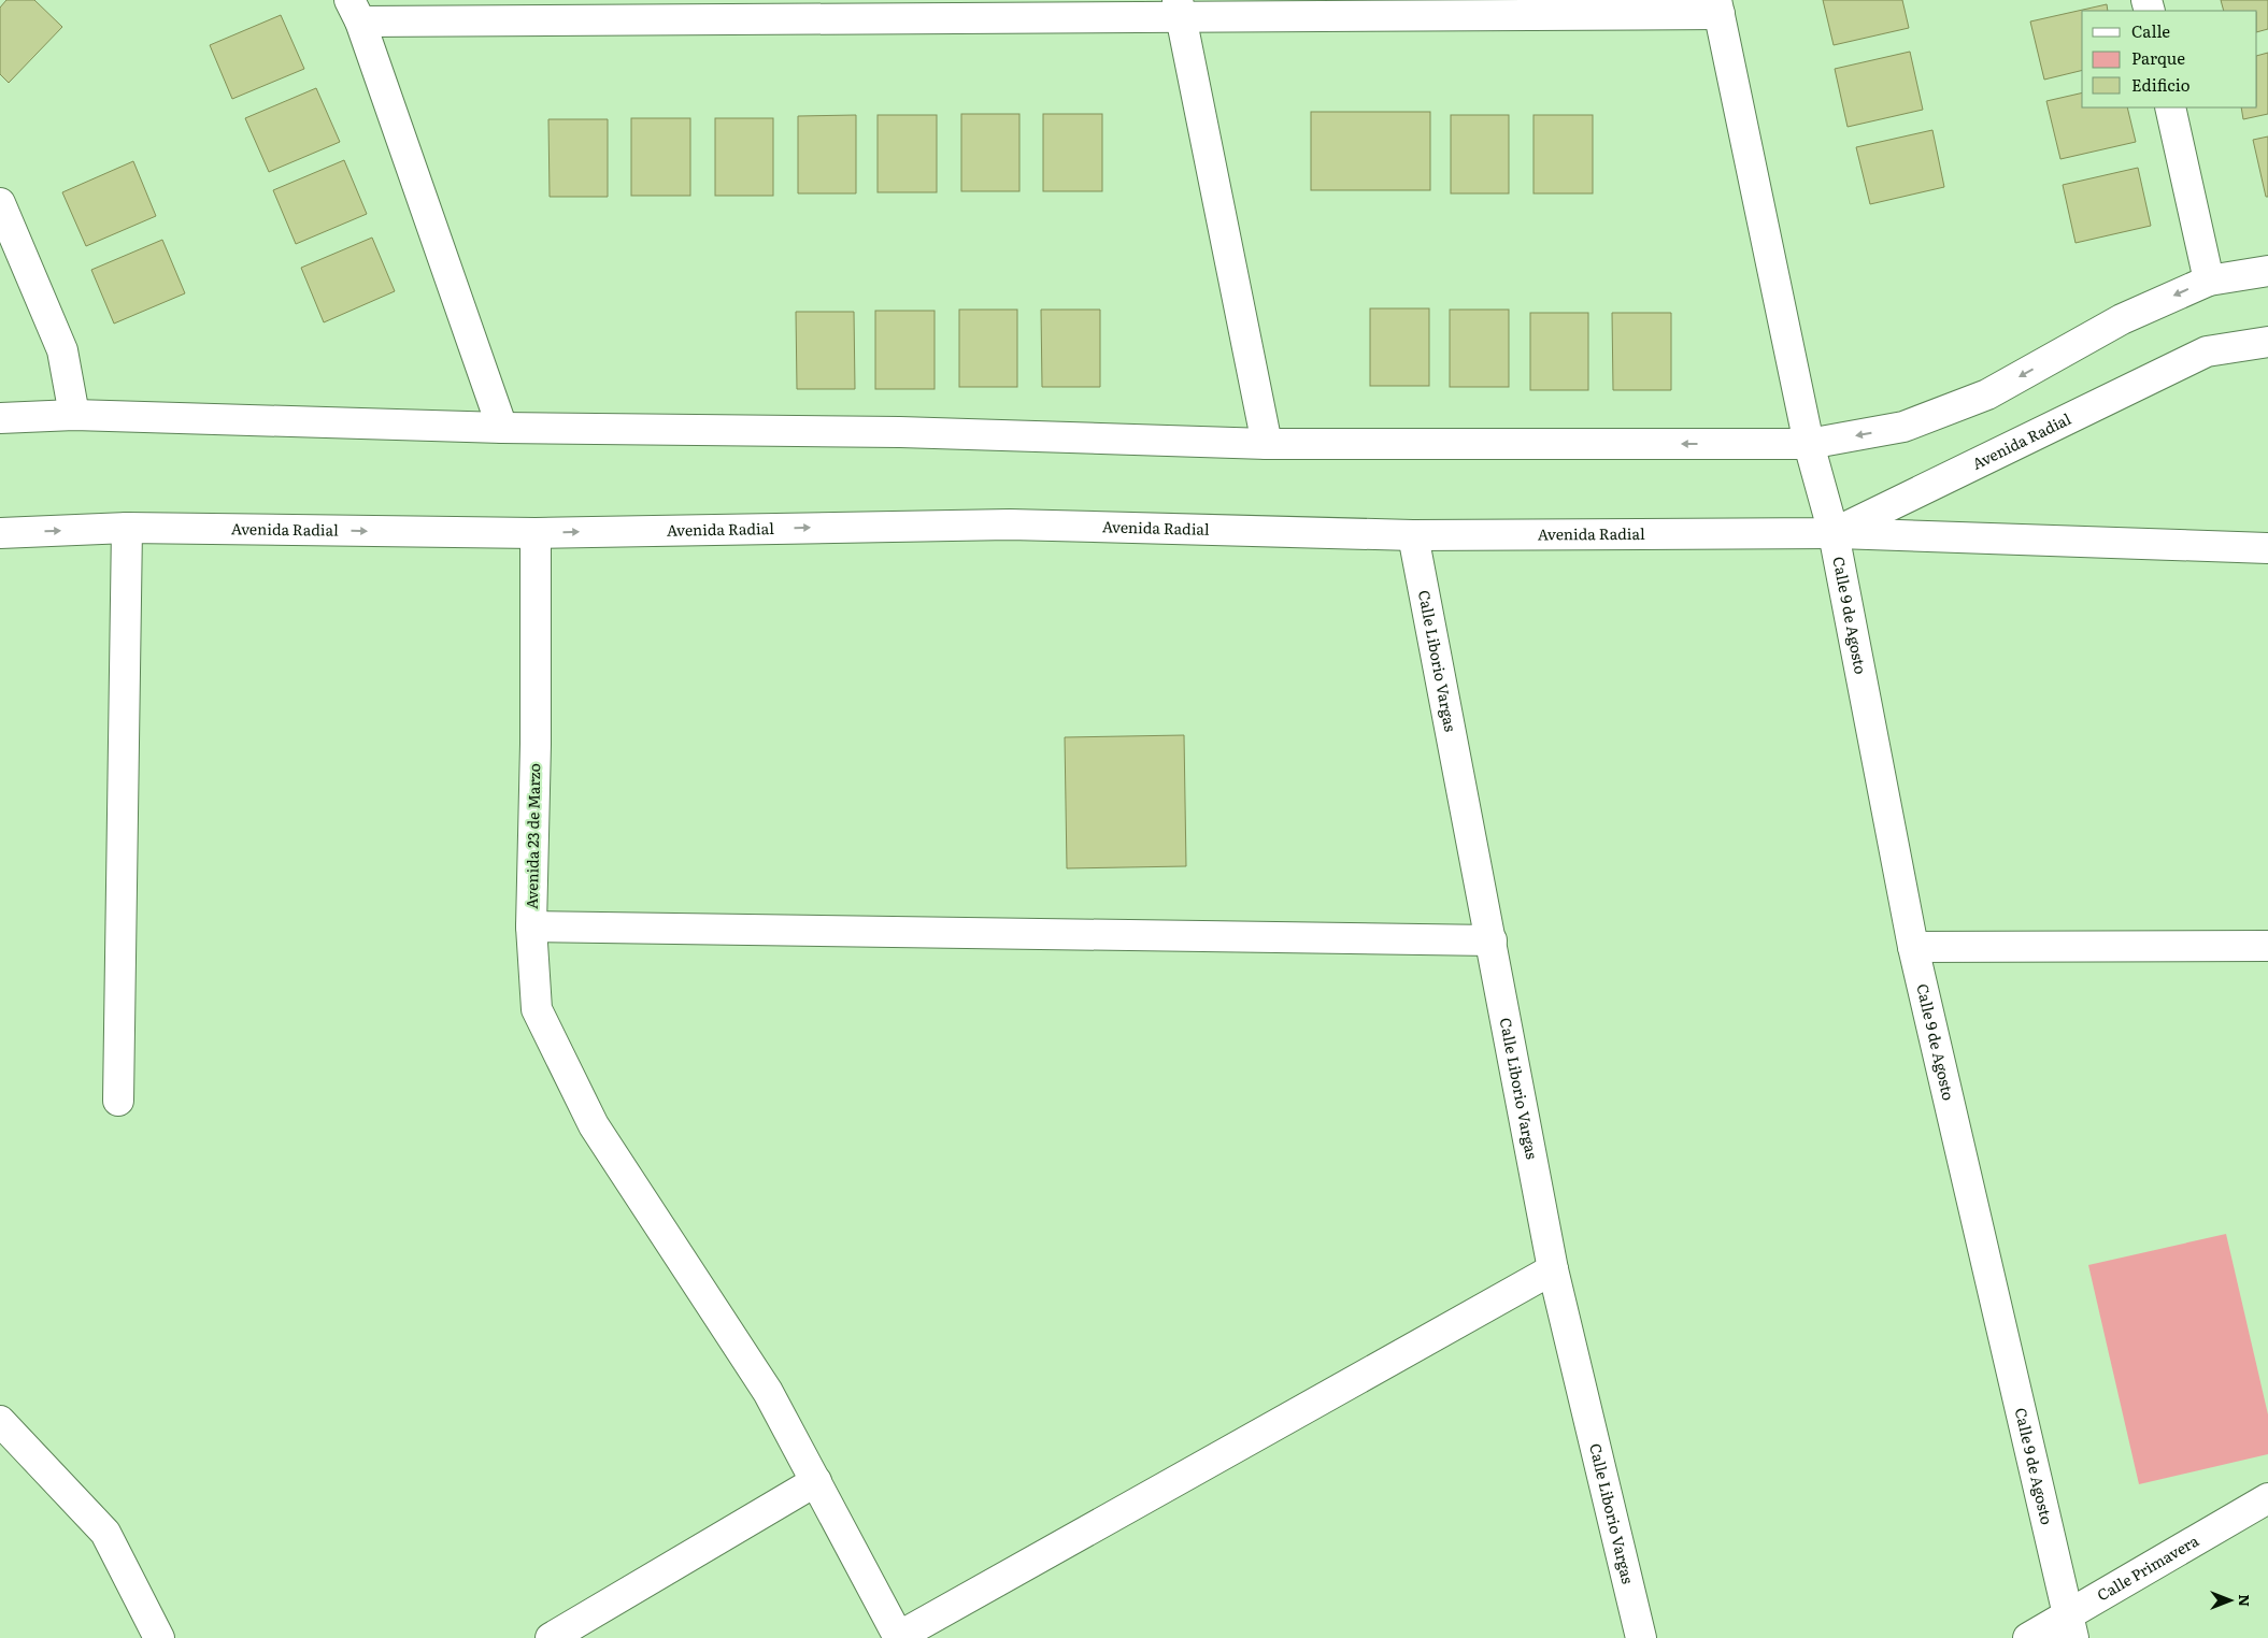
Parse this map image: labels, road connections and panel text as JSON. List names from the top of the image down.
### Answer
{
  "streets": {
    "street": [
      "Avenida Radial",
      "Calle 9 de Agosto",
      "Calle Liborio Vargas",
      "Avenida 23 de Marzo",
      "Calle Primavera"
    ]
  },
  "crossings": [
    ["Avenida Radial", "Calle 9 de Agosto"],
    ["Avenida Radial", "Calle Liborio Vargas"],
    ["Avenida Radial", "Avenida 23 de Marzo"],
    ["Calle 9 de Agosto", "Calle Primavera"]
  ],
  "legend": ["Calle", "Parque", "Edificio"],
  "north": "right"
}
